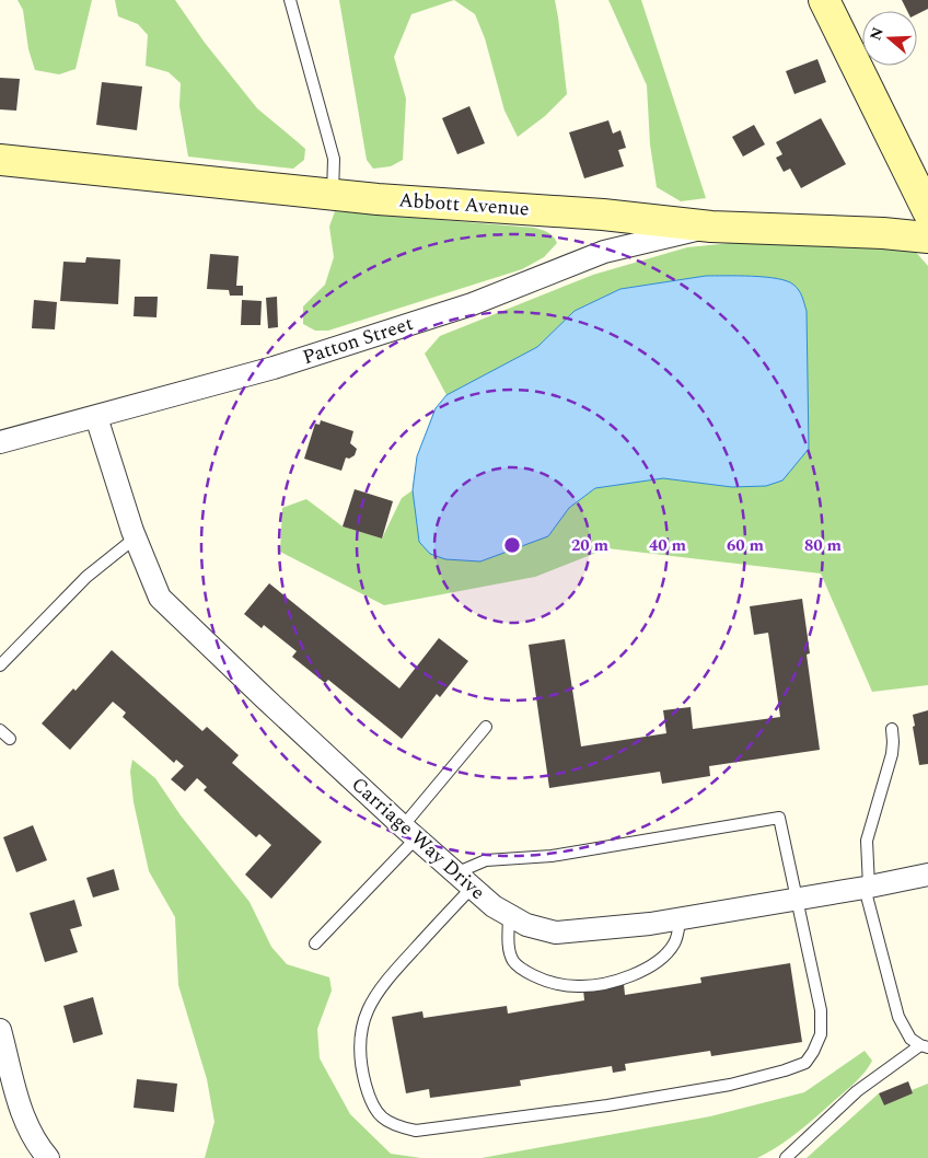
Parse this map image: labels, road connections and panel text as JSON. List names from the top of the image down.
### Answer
{
  "streets": {
    "main road": ["Abbott Avenue"],
    "street": ["Patton Street", "Carriage Way Drive"]
  },
  "crossings": [
    ["Abbott Avenue", "Patton Street"],
    ["Patton Street", "Carriage Way Drive"]
  ],
  "north": "left",
  "rings": [
    "20 m",
    "40 m",
    "60 m",
    "80 m"
  ]
}
